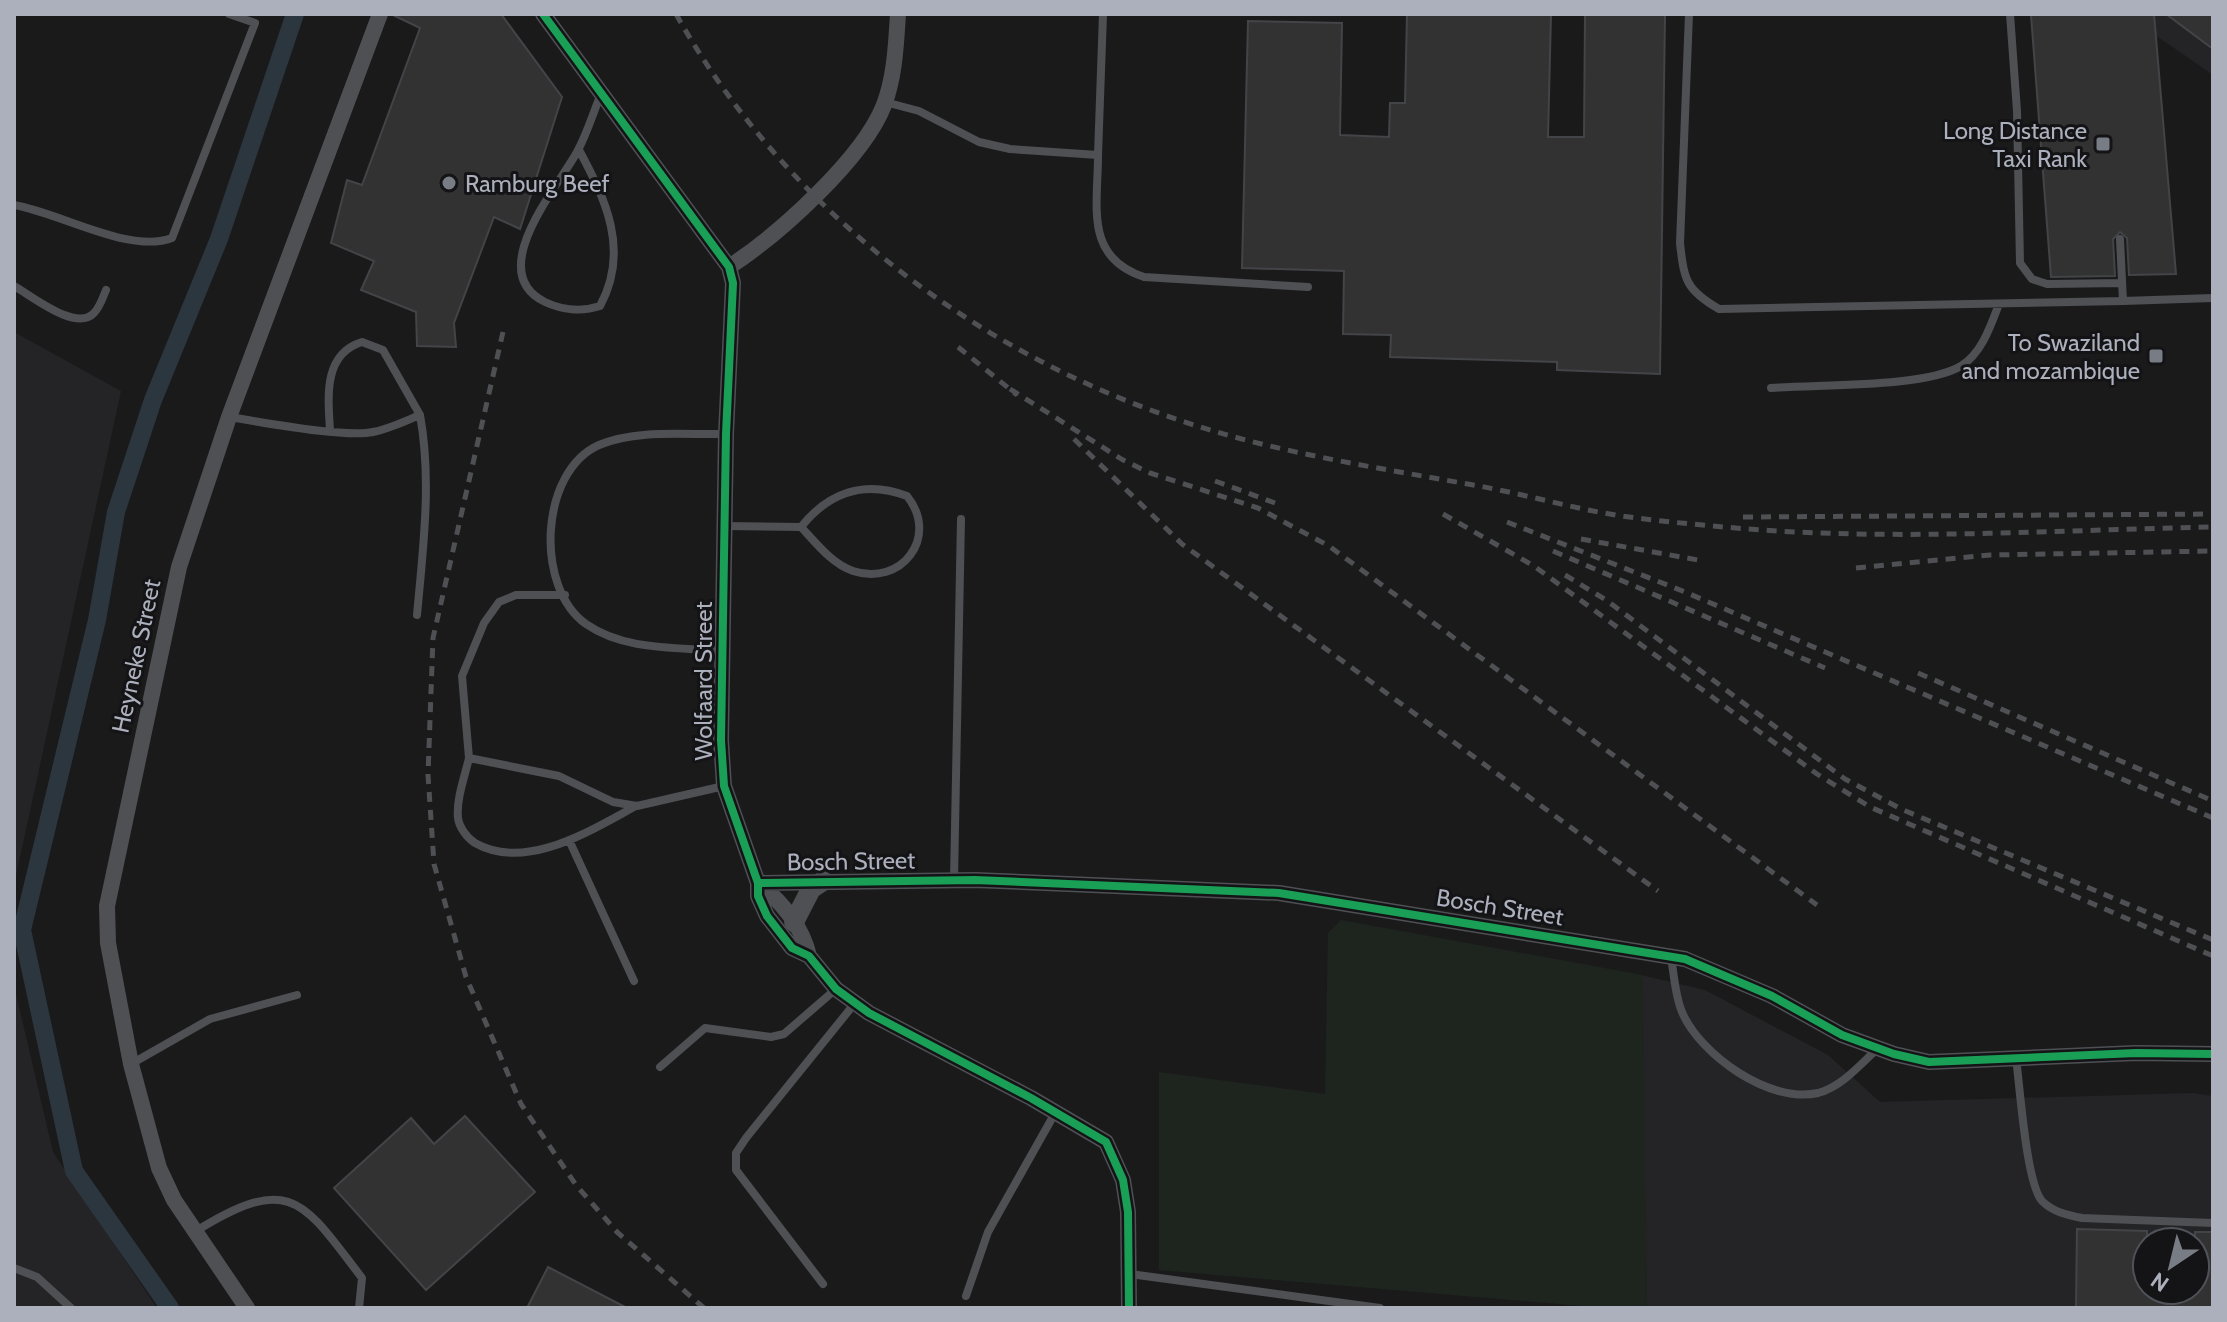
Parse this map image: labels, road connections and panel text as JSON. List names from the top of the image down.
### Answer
{
  "streets": {
    "street": ["Heyneke Street", "Wolfaard Street", "Bosch Street"]
  },
  "crossings": [
    ["Wolfaard Street", "Bosch Street"]
  ],
  "places": {
    "transit": ["Long Distance Taxi Rank", "To Swaziland and mozambique"],
    "other": ["Ramburg Beef"]
  },
  "north": "bottom left"
}
